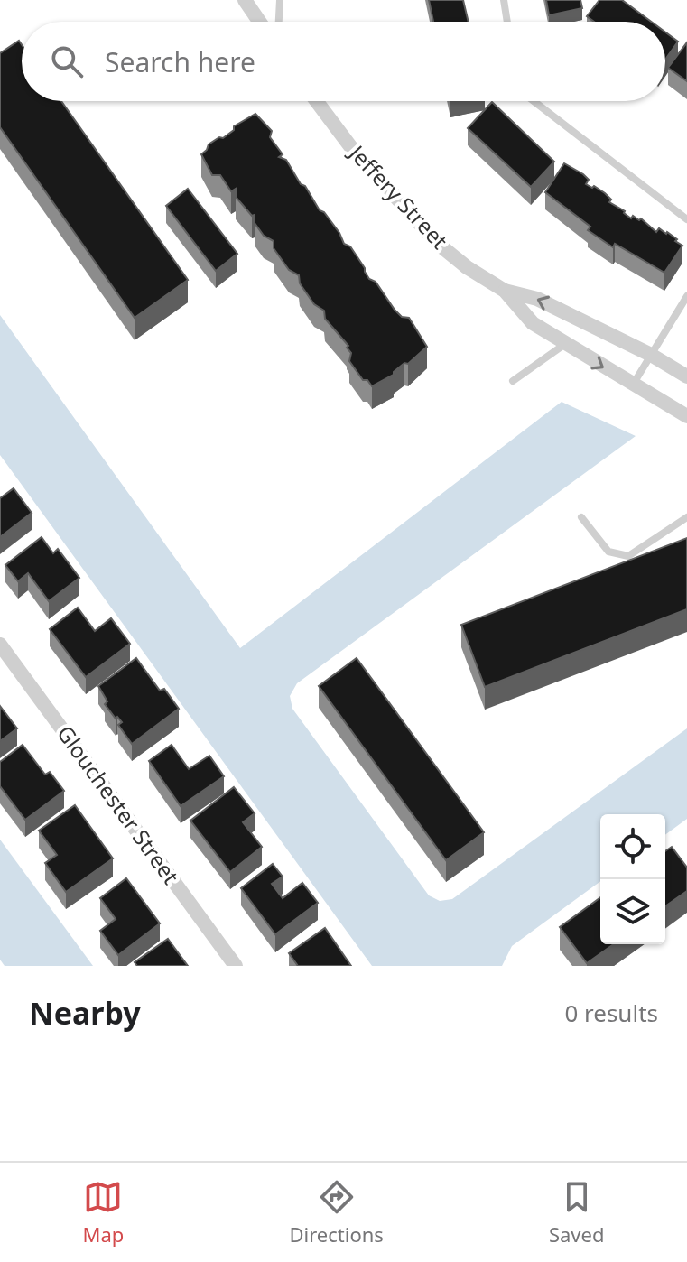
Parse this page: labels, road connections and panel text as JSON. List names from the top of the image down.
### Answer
{
  "streets": {
    "street": ["Jeffery Street", "Glouchester Street"]
  },
  "page": {
    "search": "Search here",
    "heading": ["Nearby", "0 results"],
    "nav": ["Map", "Directions", "Saved"]
  }
}
